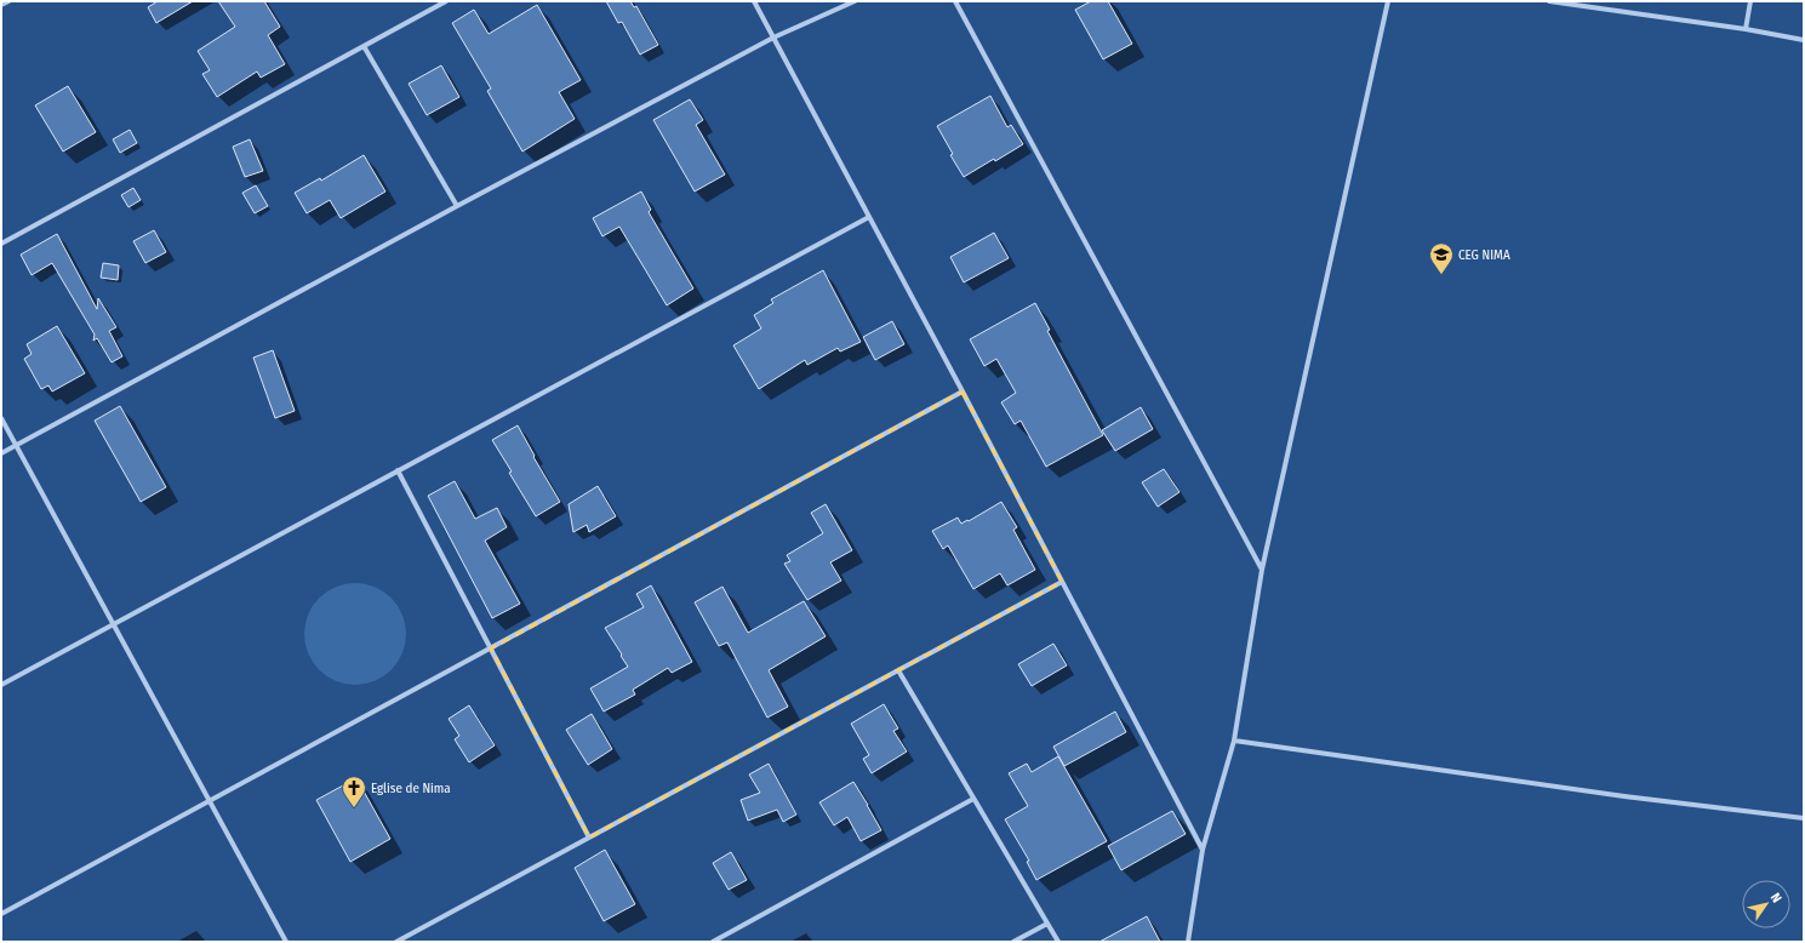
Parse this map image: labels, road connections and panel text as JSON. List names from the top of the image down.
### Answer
{
  "places": {
    "school or university": ["CEG NIMA"],
    "church": ["Eglise de Nima"]
  },
  "north": "top right"
}
